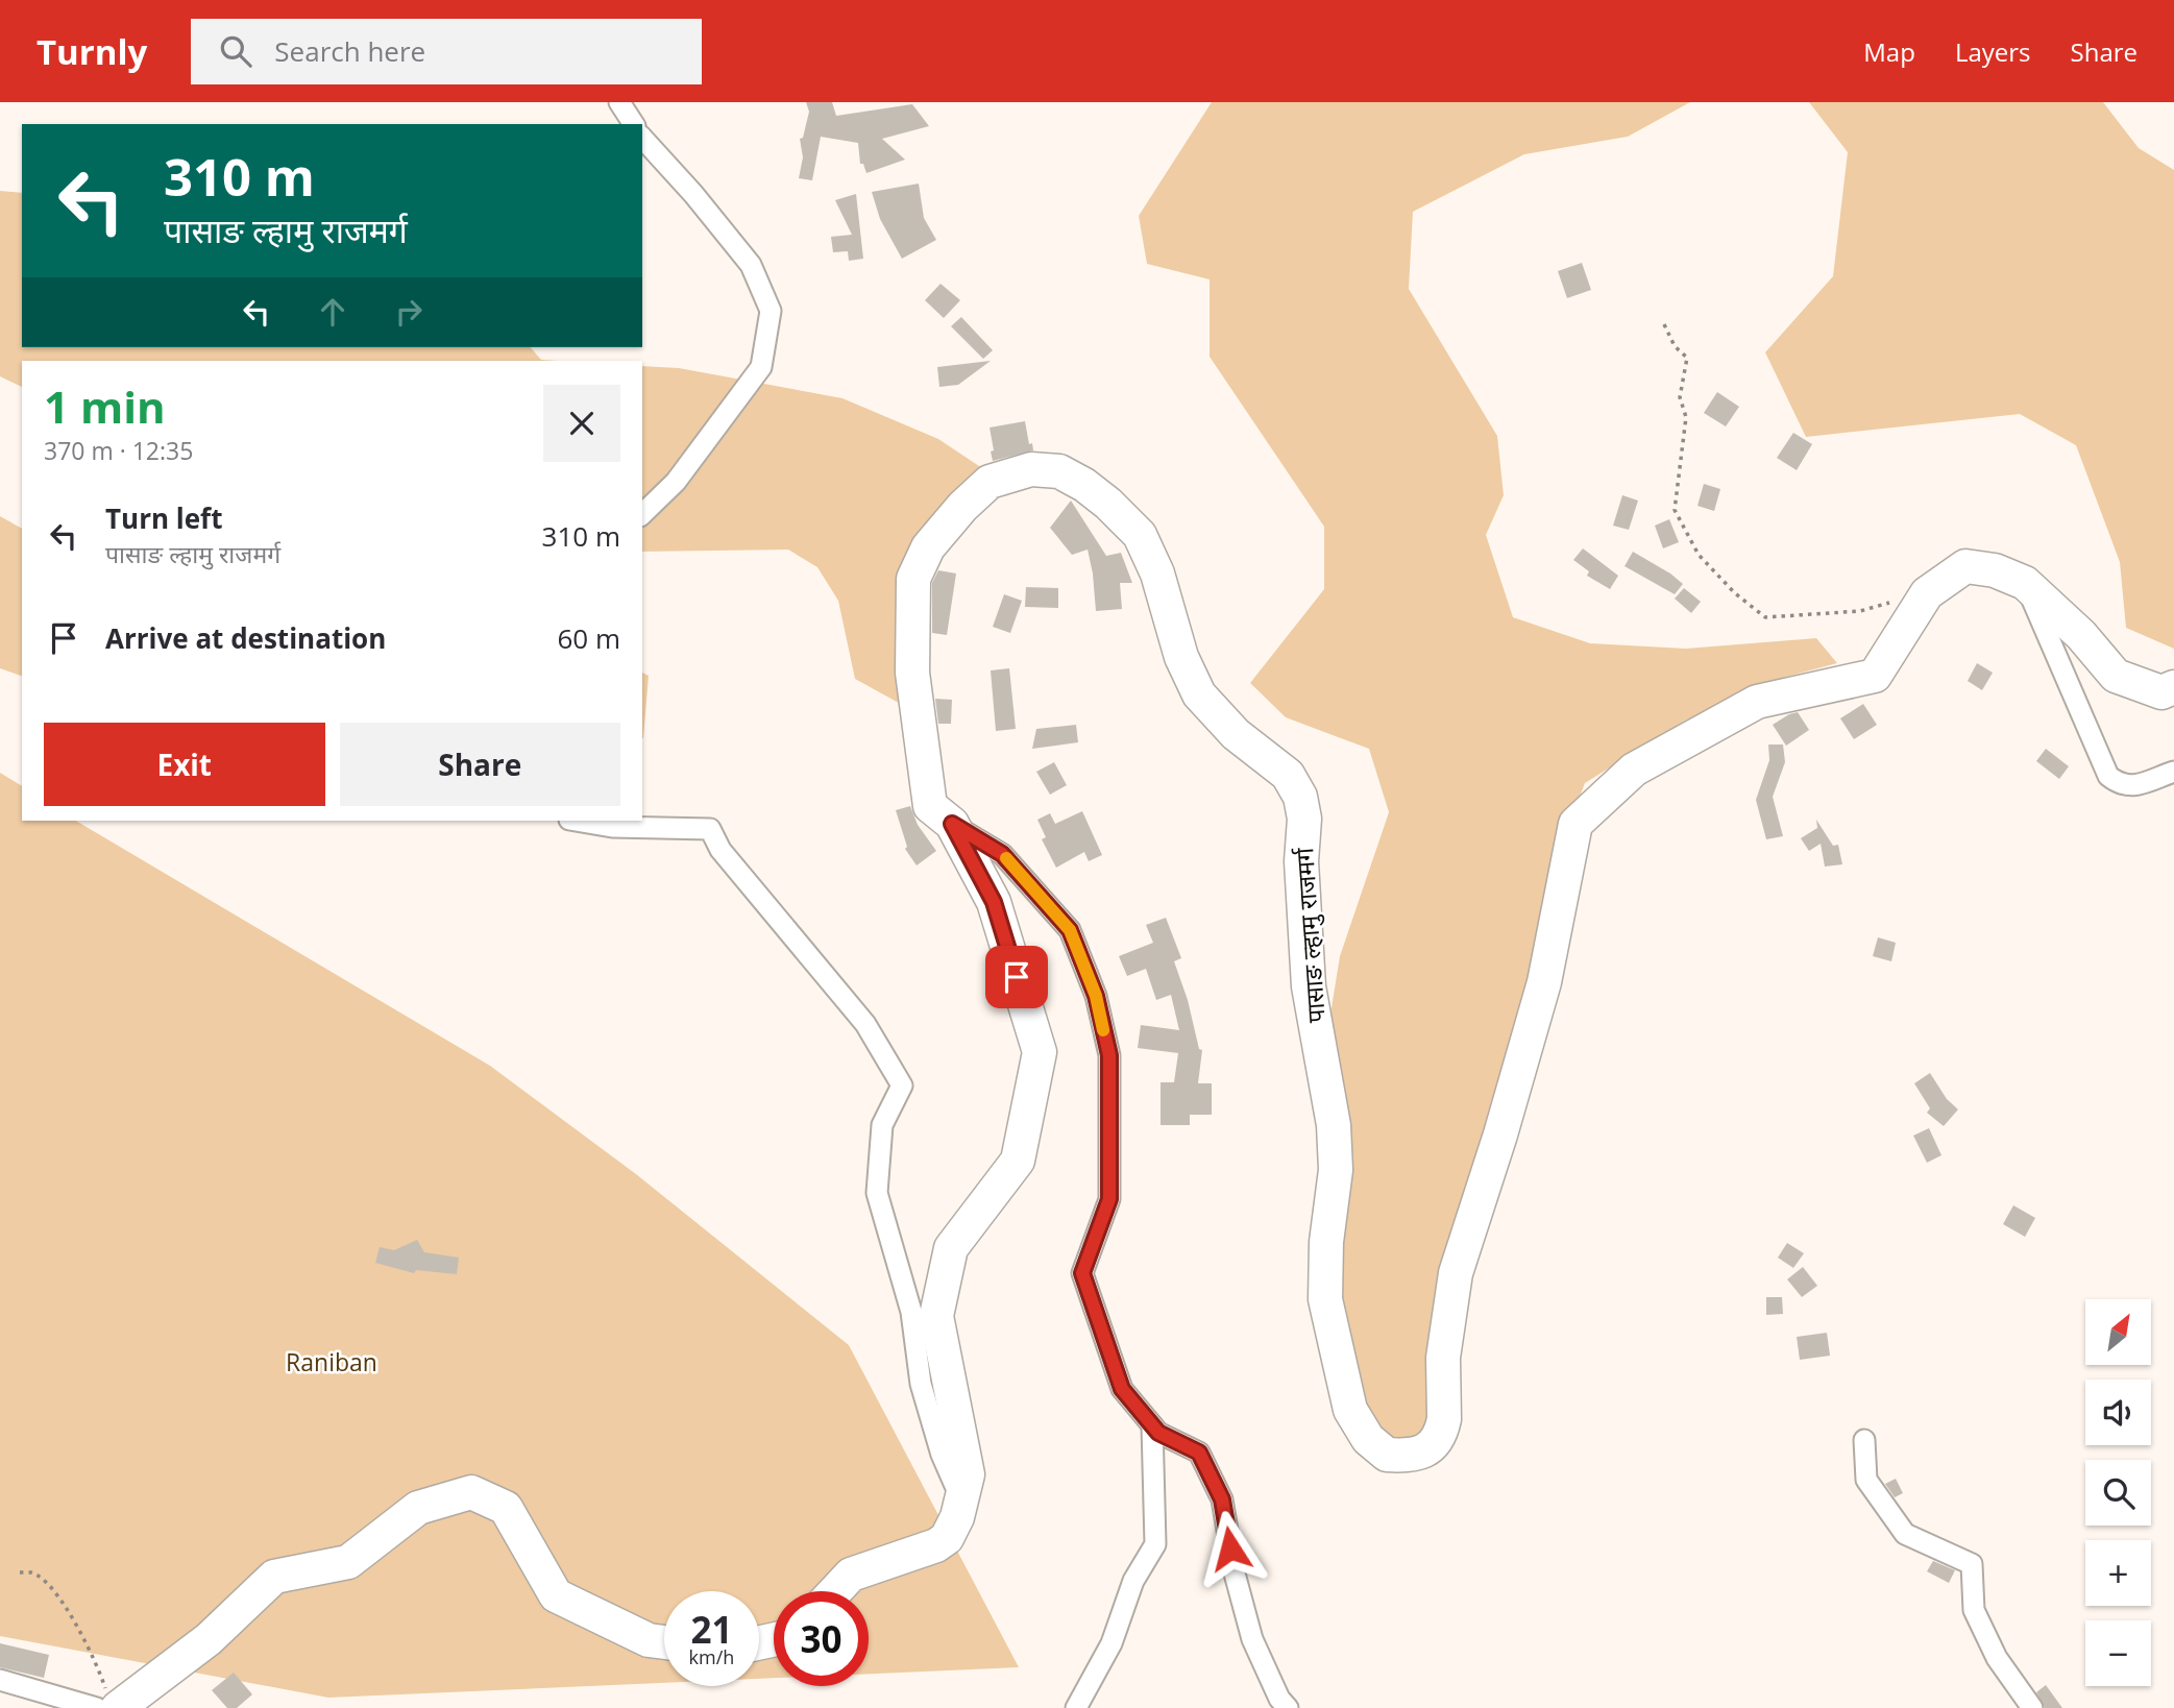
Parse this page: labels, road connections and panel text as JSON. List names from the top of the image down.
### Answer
{
  "streets": {
    "main road": ["पासाङ ल्हामु राजमर्ग"]
  },
  "parks": ["Raniban"],
  "north": "top right",
  "page": {
    "header": "Turnly",
    "search": "Search here",
    "nav": ["Map", "Layers", "Share"],
    "turn": ["310 m", "पासाङ ल्हामु राजमर्ग"],
    "heading": ["1 min", "370 m · 12:35"],
    "list": [
      {
        "name": "Turn left",
        "note": "पासाङ ल्हामु राजमर्ग",
        "value": "310 m"
      },
      {
        "name": "Arrive at destination",
        "value": "60 m"
      }
    ],
    "buttons": ["Exit", "Share"],
    "map_buttons": ["+", "−"],
    "speed": "21 km/h",
    "limit": "30"
  }
}
